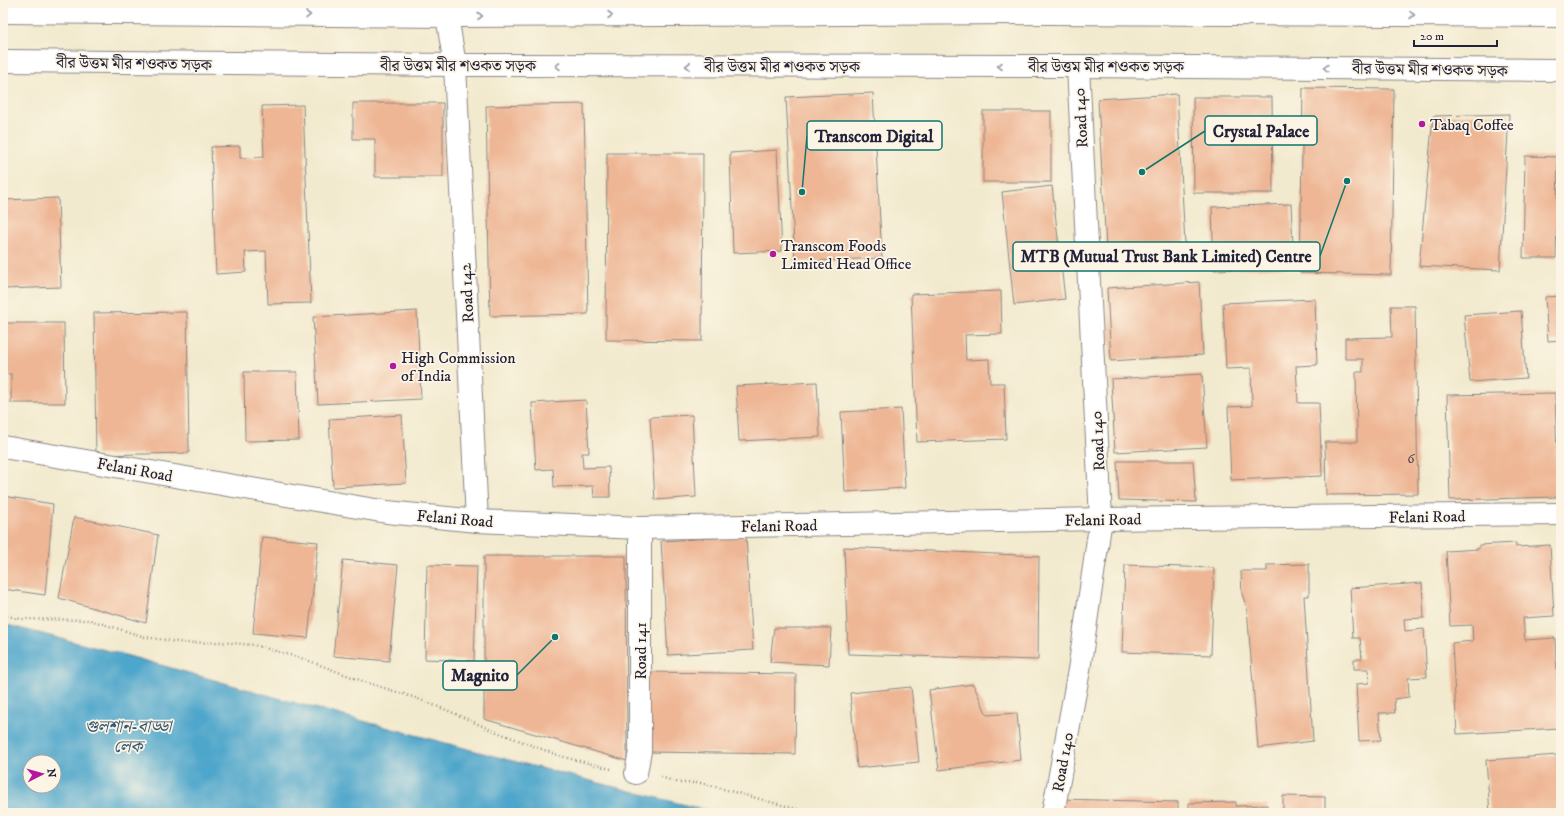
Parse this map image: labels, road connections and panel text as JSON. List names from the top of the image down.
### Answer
{
  "streets": {
    "main road": [
      "বীর উত্তম মীর শওকত সড়ক",
      "Road 140",
      "Road 142",
      "Felani Road",
      "Road 141"
    ]
  },
  "crossings": [
    ["বীর উত্তম মীর শওকত সড়ক", "Road 140"],
    ["বীর উত্তম মীর শওকত সড়ক", "Road 142"],
    ["Road 140", "Felani Road"],
    ["Road 142", "Felani Road"],
    ["Felani Road", "Road 141"]
  ],
  "water": ["গুলশান-বাড্ডা লেক"],
  "places": [
    "Tabaq Coffee",
    "Crystal Palace",
    "MTB (Mutual Trust Bank Limited) Centre",
    "Transcom Digital",
    "Transcom Foods Limited Head Office",
    "High Commission of India",
    "Magnito"
  ],
  "house_numbers": ["6"],
  "scale_bar": "20 m",
  "north": "right"
}
